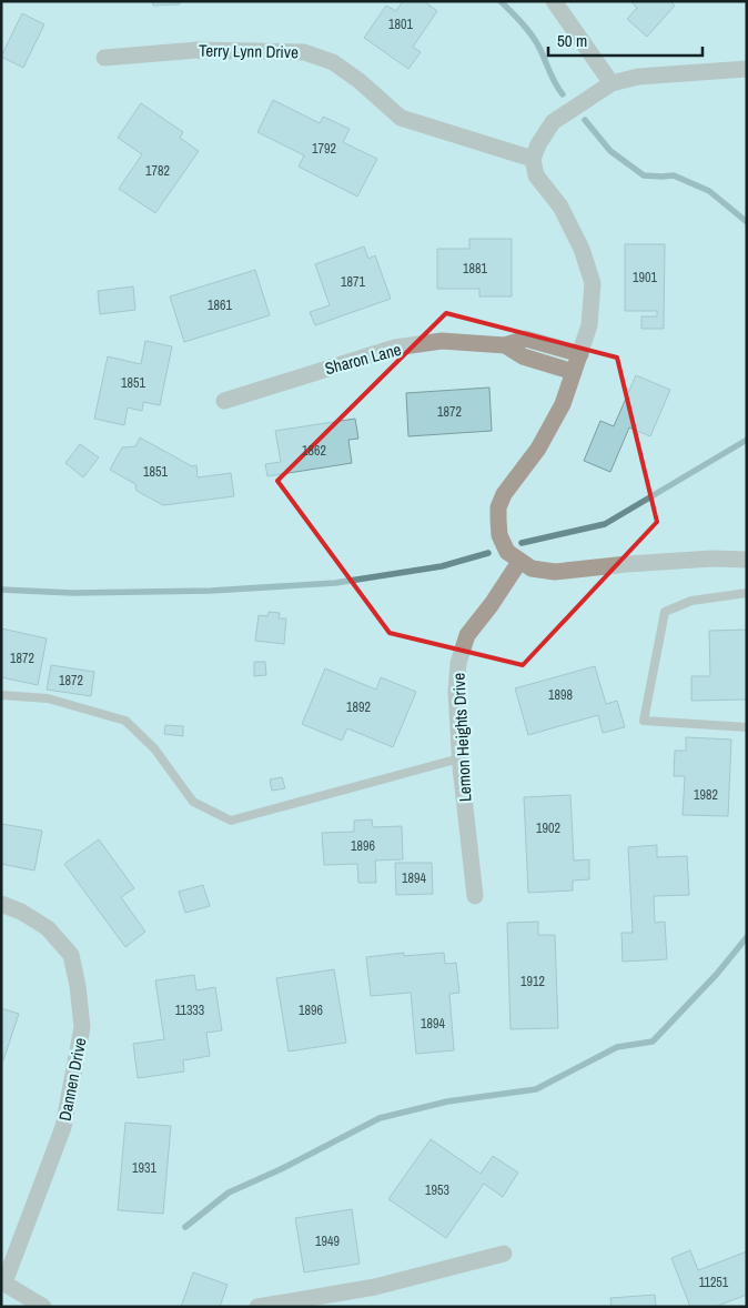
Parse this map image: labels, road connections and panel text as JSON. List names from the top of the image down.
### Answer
{
  "streets": {
    "street": [
      "Terry Lynn Drive",
      "Sharon Lane",
      "Lemon Heights Drive",
      "Dannen Drive"
    ]
  },
  "house_numbers": [
    "1801",
    "1792",
    "1782",
    "1881",
    "1901",
    "1871",
    "1861",
    "1851",
    "1872",
    "1862",
    "1851",
    "1872",
    "1872",
    "1898",
    "1892",
    "1982",
    "1902",
    "1896",
    "1894",
    "1912",
    "11333",
    "1896",
    "1894",
    "1931",
    "1953",
    "1949",
    "11251"
  ],
  "scale_bar": "50 m"
}
